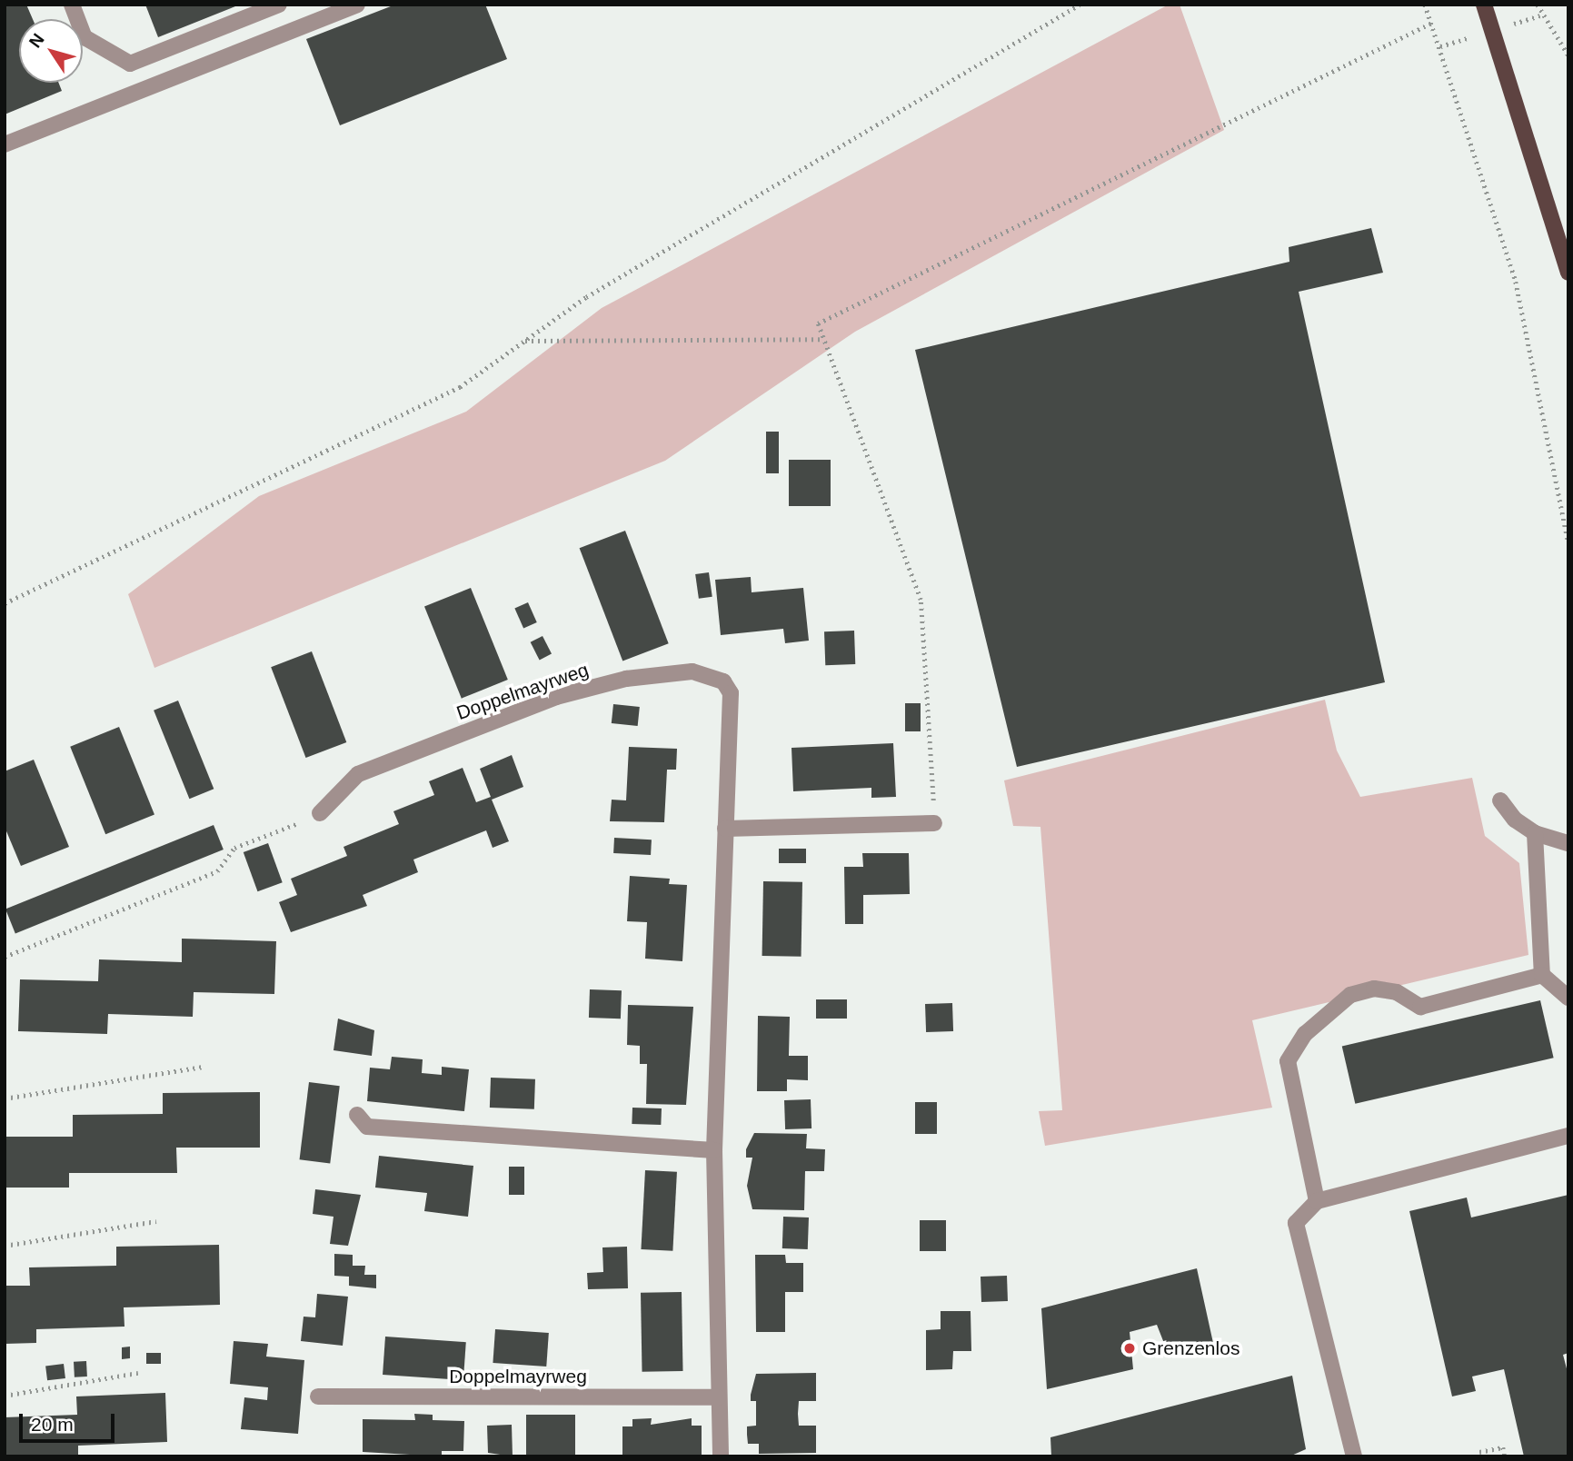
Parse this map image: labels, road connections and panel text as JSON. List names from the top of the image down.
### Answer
{
  "streets": {
    "street": ["Doppelmayrweg"]
  },
  "places": ["Grenzenlos"],
  "scale_bar": "20 m",
  "north": "top left"
}
